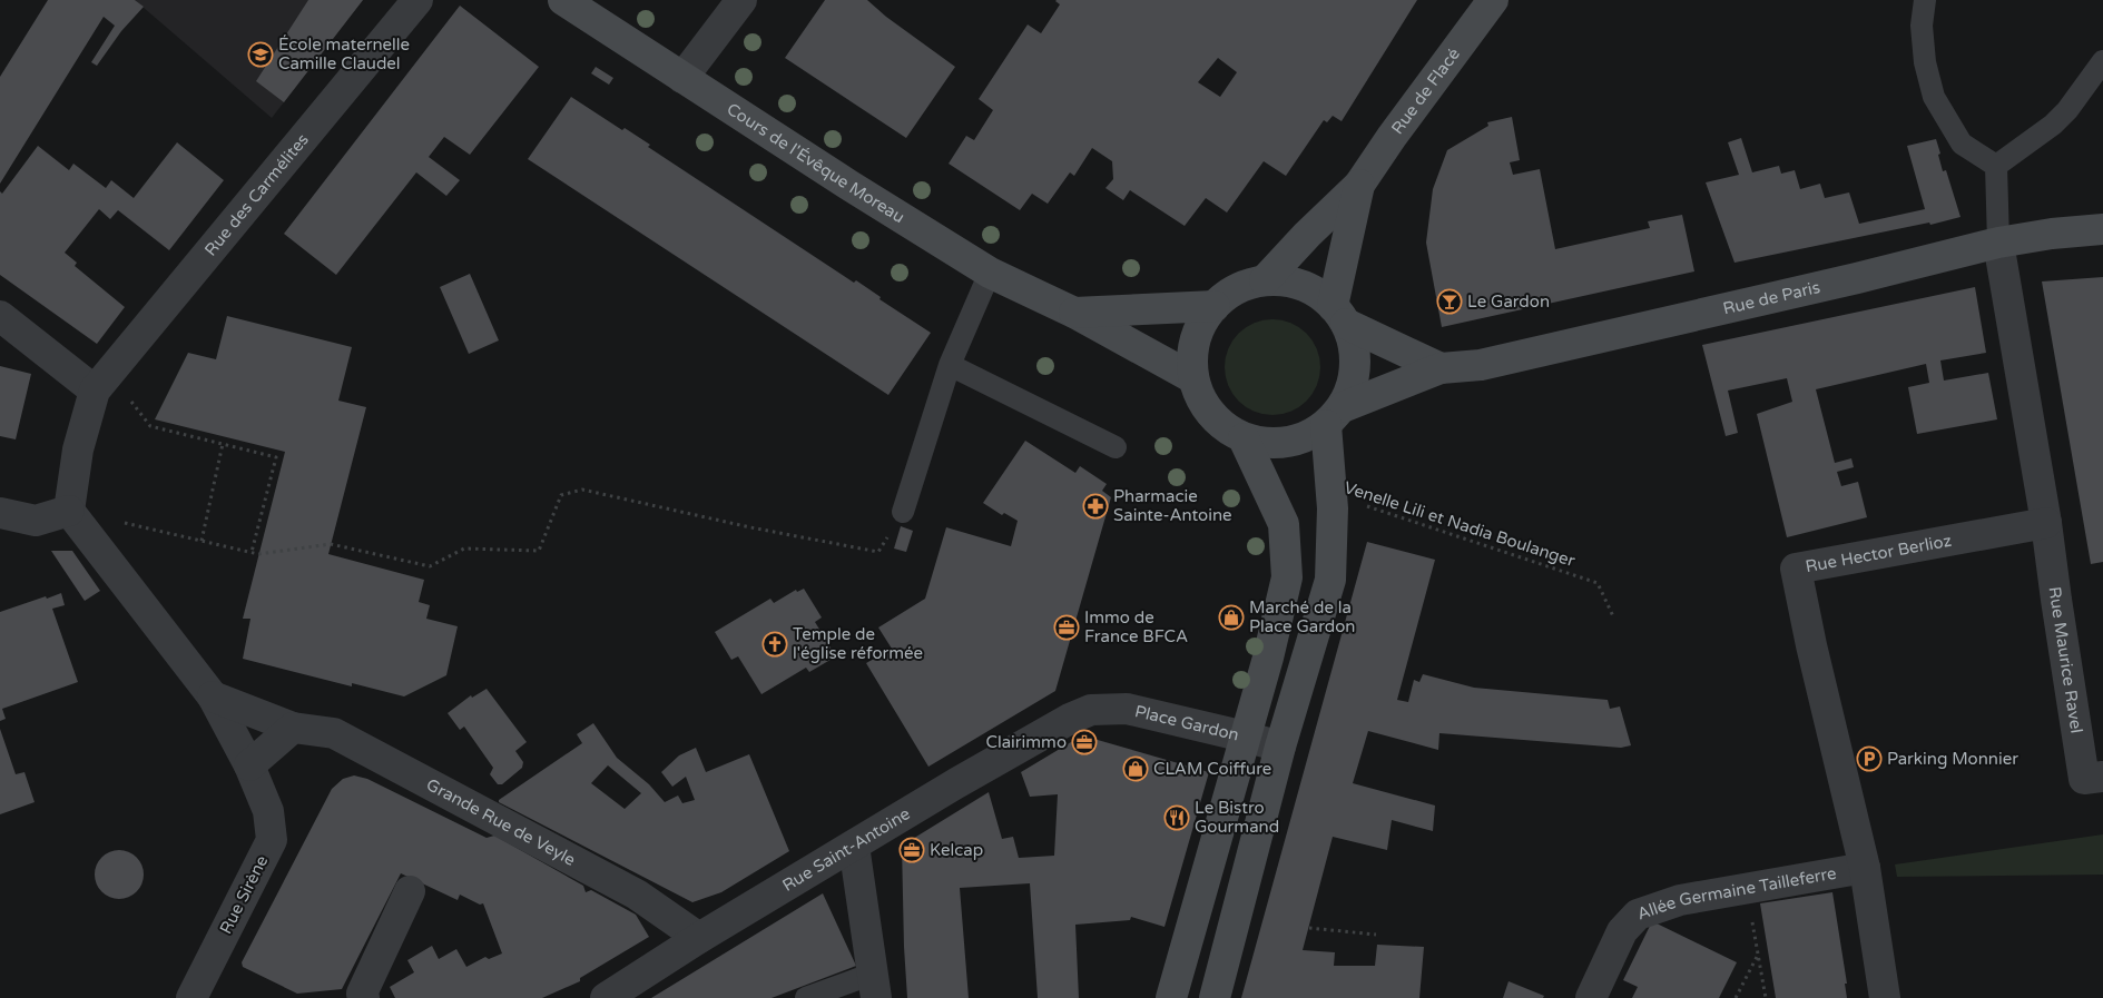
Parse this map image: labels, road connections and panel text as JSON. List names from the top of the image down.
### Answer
{
  "streets": {
    "main road": ["Rue de Flacé", "Cours de l'Évêque Moreau", "Rue de Paris"],
    "street": [
      "Rue des Carmélites",
      "Rue Hector Berlioz",
      "Rue Maurice Ravel",
      "Place Gardon",
      "Grande Rue de Veyle",
      "Rue Saint-Antoine",
      "Rue Sirène",
      "Allée Germaine Tailleferre"
    ],
    "path": ["Venelle Lili et Nadia Boulanger"]
  },
  "crossings": [
    ["Rue de Flacé", "Cours de l'Évêque Moreau"],
    ["Rue de Flacé", "Rue de Paris"],
    ["Cours de l'Évêque Moreau", "Rue de Paris"],
    ["Rue Hector Berlioz", "Rue Maurice Ravel"],
    ["Rue Hector Berlioz", "Allée Germaine Tailleferre"],
    ["Place Gardon", "Rue Saint-Antoine"],
    ["Grande Rue de Veyle", "Rue Saint-Antoine"],
    ["Grande Rue de Veyle", "Rue Sirène"]
  ],
  "places": {
    "school or university": ["École maternelle Camille Claudel"],
    "bar": ["Le Gardon"],
    "pharmacy": ["Pharmacie Sainte-Antoine"],
    "shop": ["Marché de la Place Gardon", "CLAM Coiffure"],
    "office": ["Immo de France BFCA", "Clairimmo", "Kelcap"],
    "church": ["Temple de l'église réformée"],
    "parking": ["Parking Monnier"],
    "restaurant": ["Le Bistro Gourmand"]
  }
}
